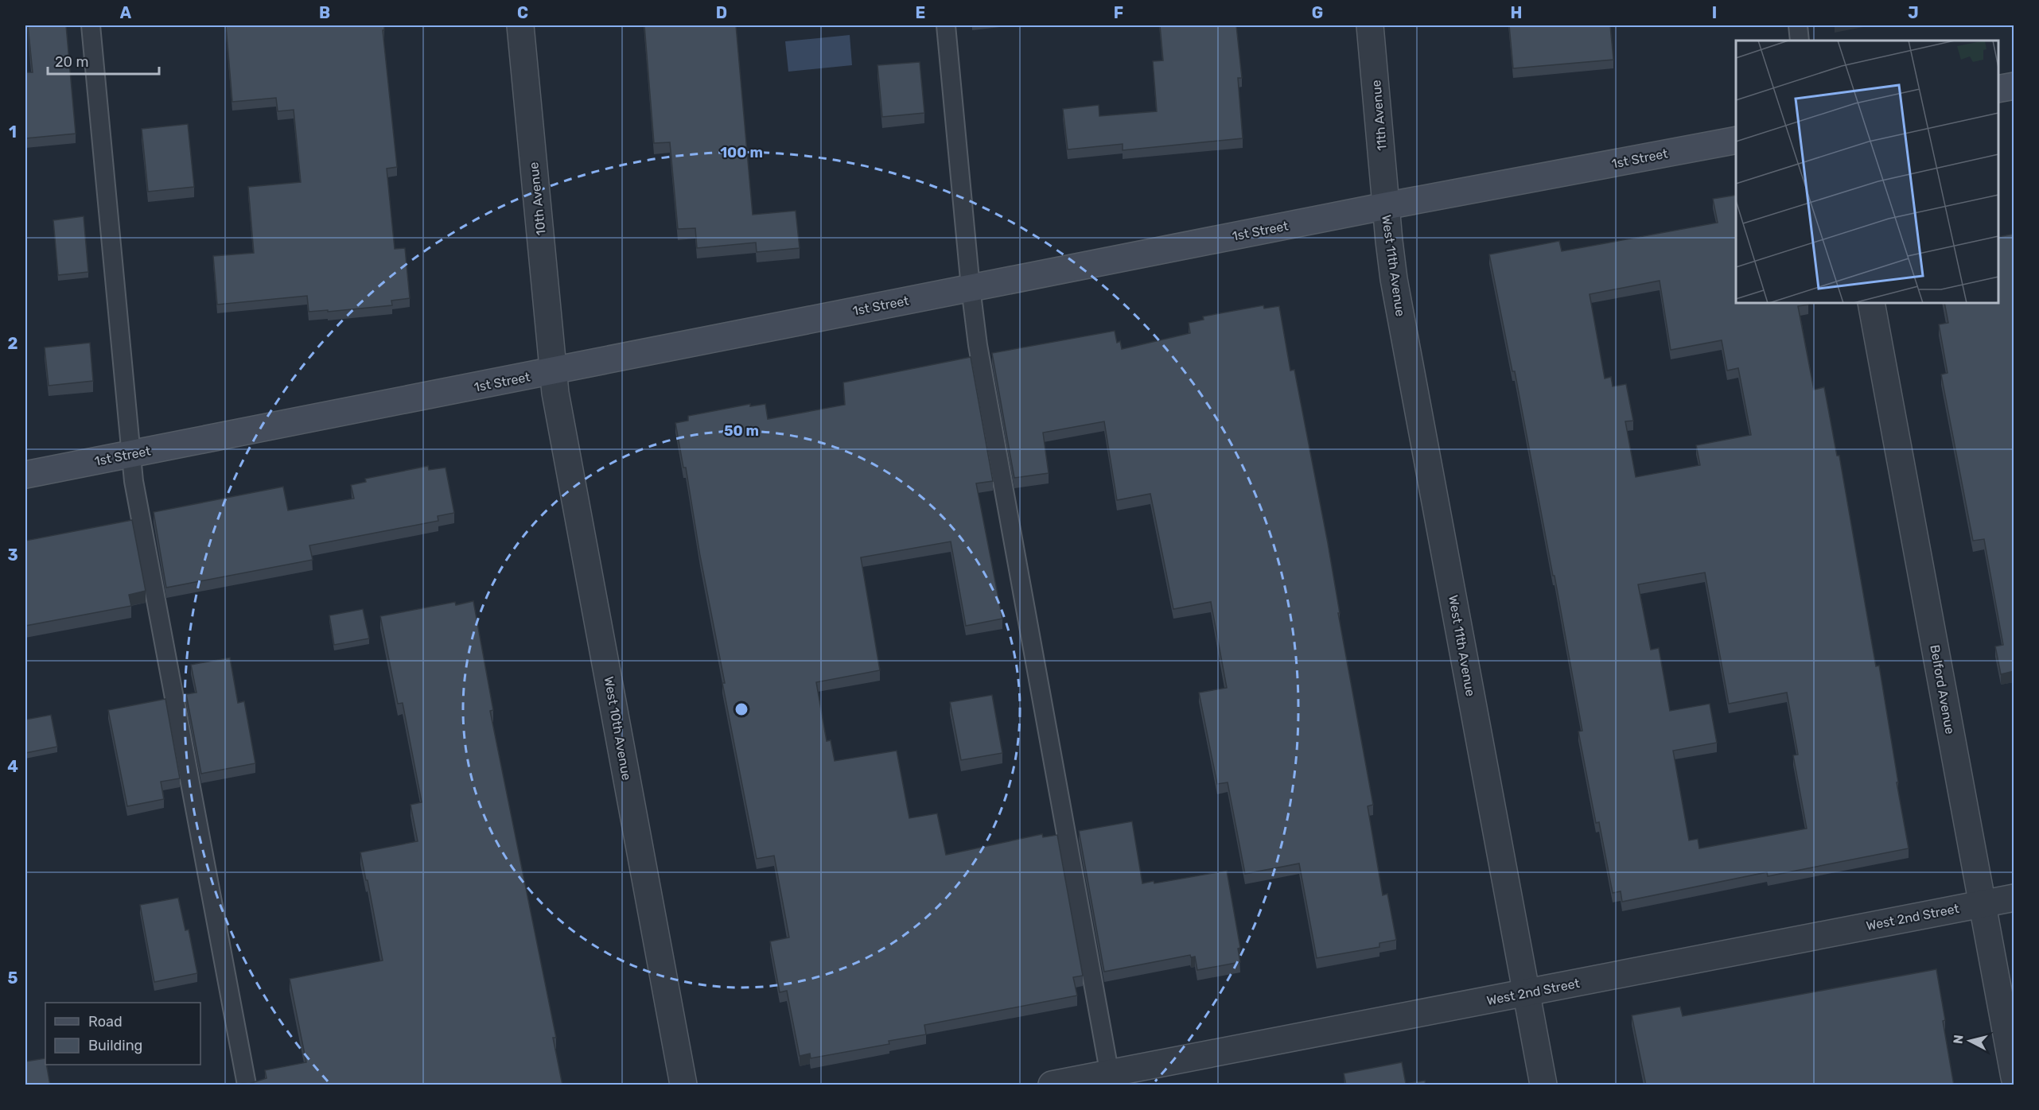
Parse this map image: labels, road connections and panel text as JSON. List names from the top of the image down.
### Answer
{
  "streets": {
    "street": [
      "11th Avenue",
      "1st Street",
      "10th Avenue",
      "West 11th Avenue",
      "Belford Avenue",
      "West 10th Avenue",
      "West 2nd Street"
    ]
  },
  "crossings": [
    ["11th Avenue", "1st Street"],
    ["11th Avenue", "West 11th Avenue"],
    ["1st Street", "10th Avenue"],
    ["1st Street", "West 11th Avenue"],
    ["1st Street", "West 10th Avenue"],
    ["10th Avenue", "West 10th Avenue"],
    ["West 11th Avenue", "West 2nd Street"],
    ["Belford Avenue", "West 2nd Street"]
  ],
  "legend": ["Road", "Building"],
  "scale_bar": "20 m",
  "north": "left",
  "grid": {
    "columns": [
      "A",
      "B",
      "C",
      "D",
      "E",
      "F",
      "G",
      "H",
      "I",
      "J"
    ],
    "rows": [
      "1",
      "2",
      "3",
      "4",
      "5"
    ]
  },
  "rings": ["100 m", "50 m"]
}
